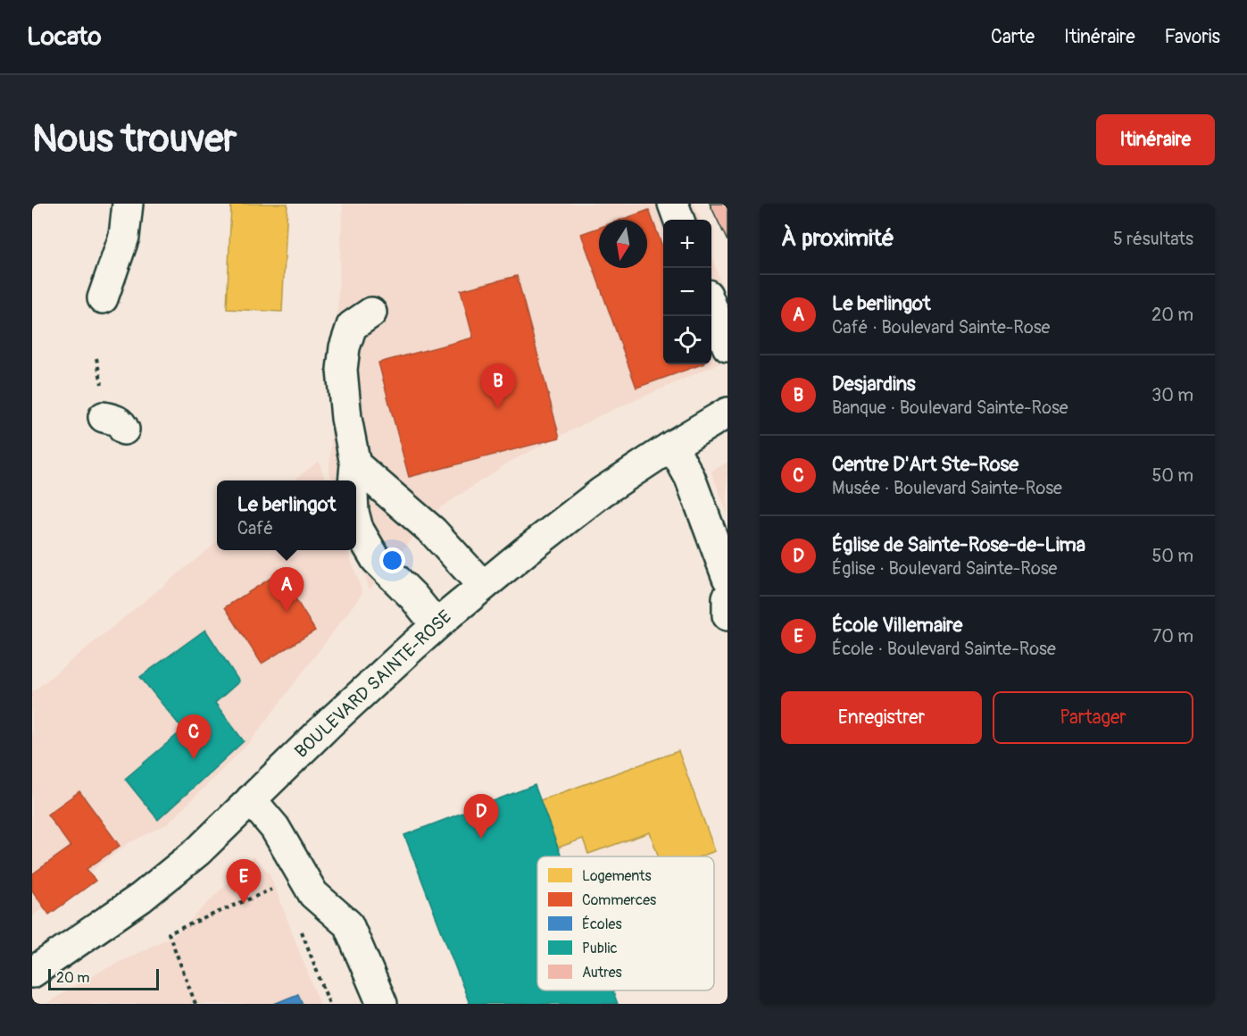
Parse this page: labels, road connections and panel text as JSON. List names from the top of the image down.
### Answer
{
  "streets": {
    "street": ["BOULEVARD SAINTE-ROSE"]
  },
  "legend": [
    "Logements",
    "Commerces",
    "Écoles",
    "Public",
    "Autres"
  ],
  "scale_bar": "20 m",
  "north": "bottom",
  "page": {
    "header": "Locato",
    "nav": ["Carte", "Itinéraire", "Favoris"],
    "buttons": [
      "Itinéraire",
      ["Enregistrer", "Partager"]
    ],
    "title": "Nous trouver",
    "heading": ["À proximité", "5 résultats"],
    "map_buttons": ["+", "−"],
    "list": [
      {
        "mark": "A",
        "name": "Le berlingot",
        "note": "Café · Boulevard Sainte-Rose",
        "value": "20 m"
      },
      {
        "mark": "B",
        "name": "Desjardins",
        "note": "Banque · Boulevard Sainte-Rose",
        "value": "30 m"
      },
      {
        "mark": "C",
        "name": "Centre D'Art Ste-Rose",
        "note": "Musée · Boulevard Sainte-Rose",
        "value": "50 m"
      },
      {
        "mark": "D",
        "name": "Église de Sainte-Rose-de-Lima",
        "note": "Église · Boulevard Sainte-Rose",
        "value": "50 m"
      },
      {
        "mark": "E",
        "name": "École Villemaire",
        "note": "École · Boulevard Sainte-Rose",
        "value": "70 m"
      }
    ],
    "pins": [
      "B",
      "A",
      "C",
      "D",
      "E"
    ],
    "popup": ["Le berlingot", "Café"],
    "scale": "20 m"
  }
}
